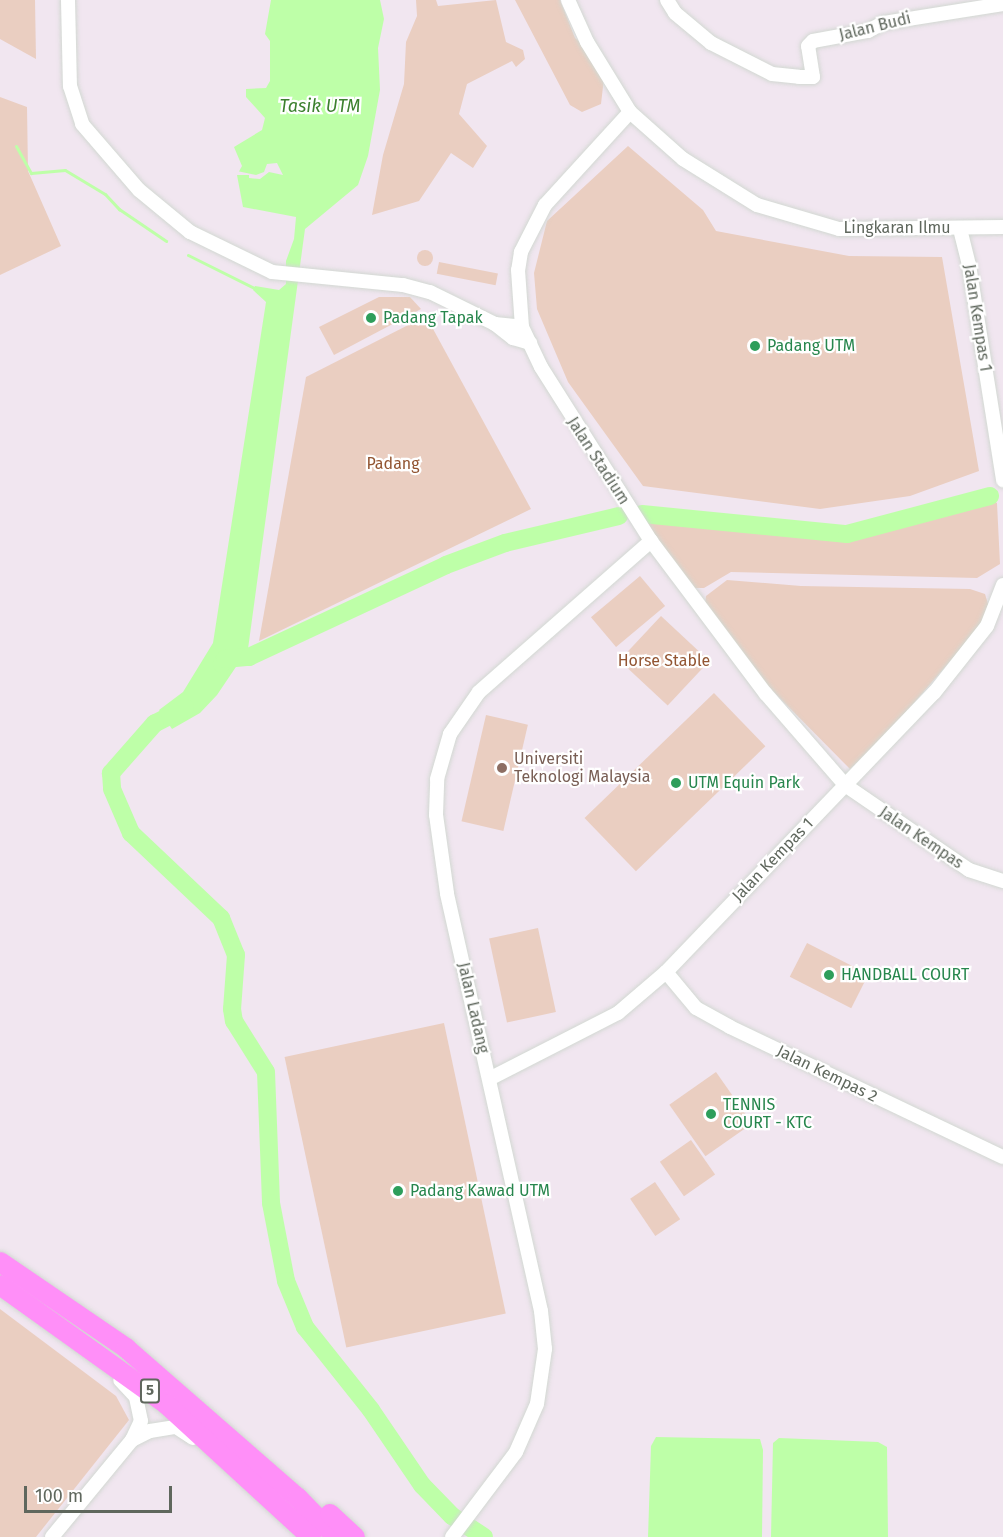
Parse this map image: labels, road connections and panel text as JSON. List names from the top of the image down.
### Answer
{
  "streets": {
    "highway": ["5"],
    "street": [
      "Jalan Budi",
      "Lingkaran Ilmu",
      "Jalan Kempas 1",
      "Jalan Stadium",
      "Jalan Kempas",
      "Jalan Ladang",
      "Jalan Kempas 2"
    ]
  },
  "crossings": [
    ["Lingkaran Ilmu", "Jalan Kempas 1"],
    ["Lingkaran Ilmu", "Jalan Stadium"],
    ["Jalan Kempas 1", "Jalan Stadium"],
    ["Jalan Kempas 1", "Jalan Kempas"],
    ["Jalan Kempas 1", "Jalan Ladang"],
    ["Jalan Kempas 1", "Jalan Kempas 2"],
    ["Jalan Stadium", "Jalan Kempas"],
    ["Jalan Stadium", "Jalan Ladang"]
  ],
  "water": ["Tasik UTM"],
  "parks": ["Padang", "Horse Stable"],
  "places": [
    "Padang Tapak",
    "Padang UTM",
    "Universiti Teknologi Malaysia",
    "UTM Equin Park",
    "HANDBALL COURT",
    "TENNIS COURT - KTC",
    "Padang Kawad UTM"
  ],
  "scale_bar": "100 m"
}
